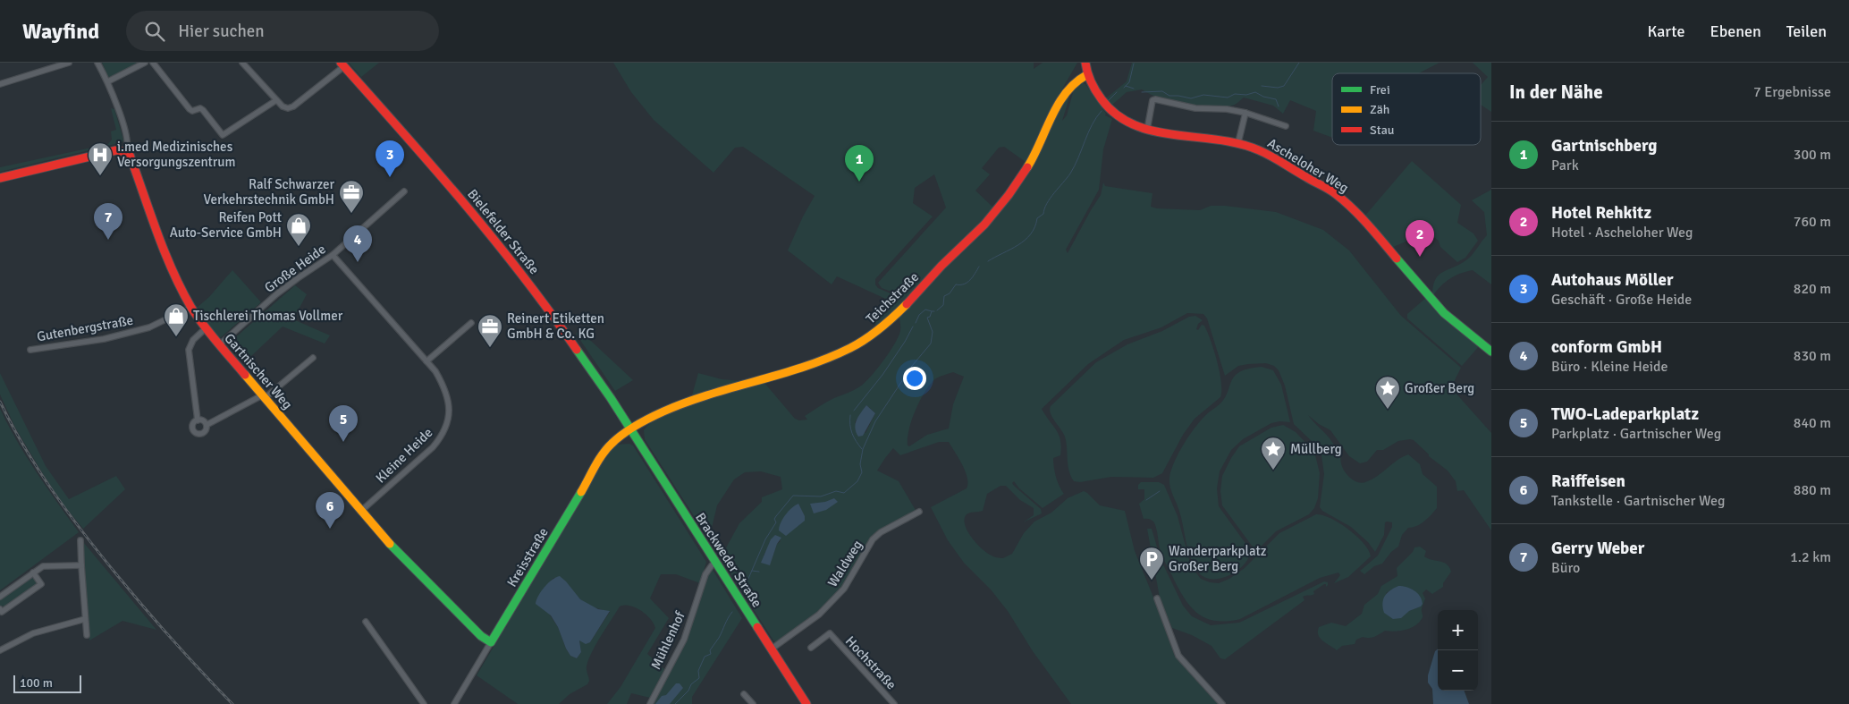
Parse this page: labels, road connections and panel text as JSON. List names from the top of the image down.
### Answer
{
  "streets": {
    "street": [
      "Ascheloher Weg",
      "Bielefelder Straße",
      "Große Heide",
      "Teichstraße",
      "Gutenbergstraße",
      "Gartnischer Weg",
      "Kleine Heide",
      "Kreisstraße",
      "Brackweder Straße",
      "Waldweg",
      "Mühlenhof",
      "Hochstraße"
    ]
  },
  "crossings": [
    ["Ascheloher Weg", "Teichstraße"],
    ["Bielefelder Straße", "Teichstraße"],
    ["Bielefelder Straße", "Kreisstraße"],
    ["Bielefelder Straße", "Brackweder Straße"],
    ["Große Heide", "Gartnischer Weg"],
    ["Große Heide", "Kleine Heide"],
    ["Teichstraße", "Kreisstraße"],
    ["Teichstraße", "Brackweder Straße"],
    ["Gutenbergstraße", "Gartnischer Weg"],
    ["Gartnischer Weg", "Kleine Heide"],
    ["Gartnischer Weg", "Kreisstraße"],
    ["Kreisstraße", "Brackweder Straße"],
    ["Brackweder Straße", "Waldweg"],
    ["Brackweder Straße", "Mühlenhof"]
  ],
  "places": {
    "hospital": ["i.med Medizinisches Versorgungszentrum"],
    "office": ["Ralf Schwarzer Verkehrstechnik GmbH", "Reinert Etiketten GmbH & Co. KG"],
    "shop": ["Reifen Pott Auto-Service GmbH", "Tischlerei Thomas Vollmer"],
    "place": ["Großer Berg", "Müllberg"],
    "parking": ["Wanderparkplatz Großer Berg"]
  },
  "legend": ["Frei", "Zäh", "Stau"],
  "scale_bar": "100 m",
  "page": {
    "header": "Wayfind",
    "search": "Hier suchen",
    "nav": ["Karte", "Ebenen", "Teilen"],
    "heading": ["In der Nähe", "7 Ergebnisse"],
    "list": [
      {
        "mark": "1",
        "name": "Gartnischberg",
        "note": "Park",
        "value": "300 m"
      },
      {
        "mark": "2",
        "name": "Hotel Rehkitz",
        "note": "Hotel · Ascheloher Weg",
        "value": "760 m"
      },
      {
        "mark": "3",
        "name": "Autohaus Möller",
        "note": "Geschäft · Große Heide",
        "value": "820 m"
      },
      {
        "mark": "4",
        "name": "conform GmbH",
        "note": "Büro · Kleine Heide",
        "value": "830 m"
      },
      {
        "mark": "5",
        "name": "TWO-Ladeparkplatz",
        "note": "Parkplatz · Gartnischer Weg",
        "value": "840 m"
      },
      {
        "mark": "6",
        "name": "Raiffeisen",
        "note": "Tankstelle · Gartnischer Weg",
        "value": "880 m"
      },
      {
        "mark": "7",
        "name": "Gerry Weber",
        "note": "Büro",
        "value": "1.2 km"
      }
    ],
    "pins": [
      "3",
      "1",
      "7",
      "2",
      "4",
      "5",
      "6"
    ],
    "map_buttons": ["+", "−"],
    "scale": "100 m"
  }
}
